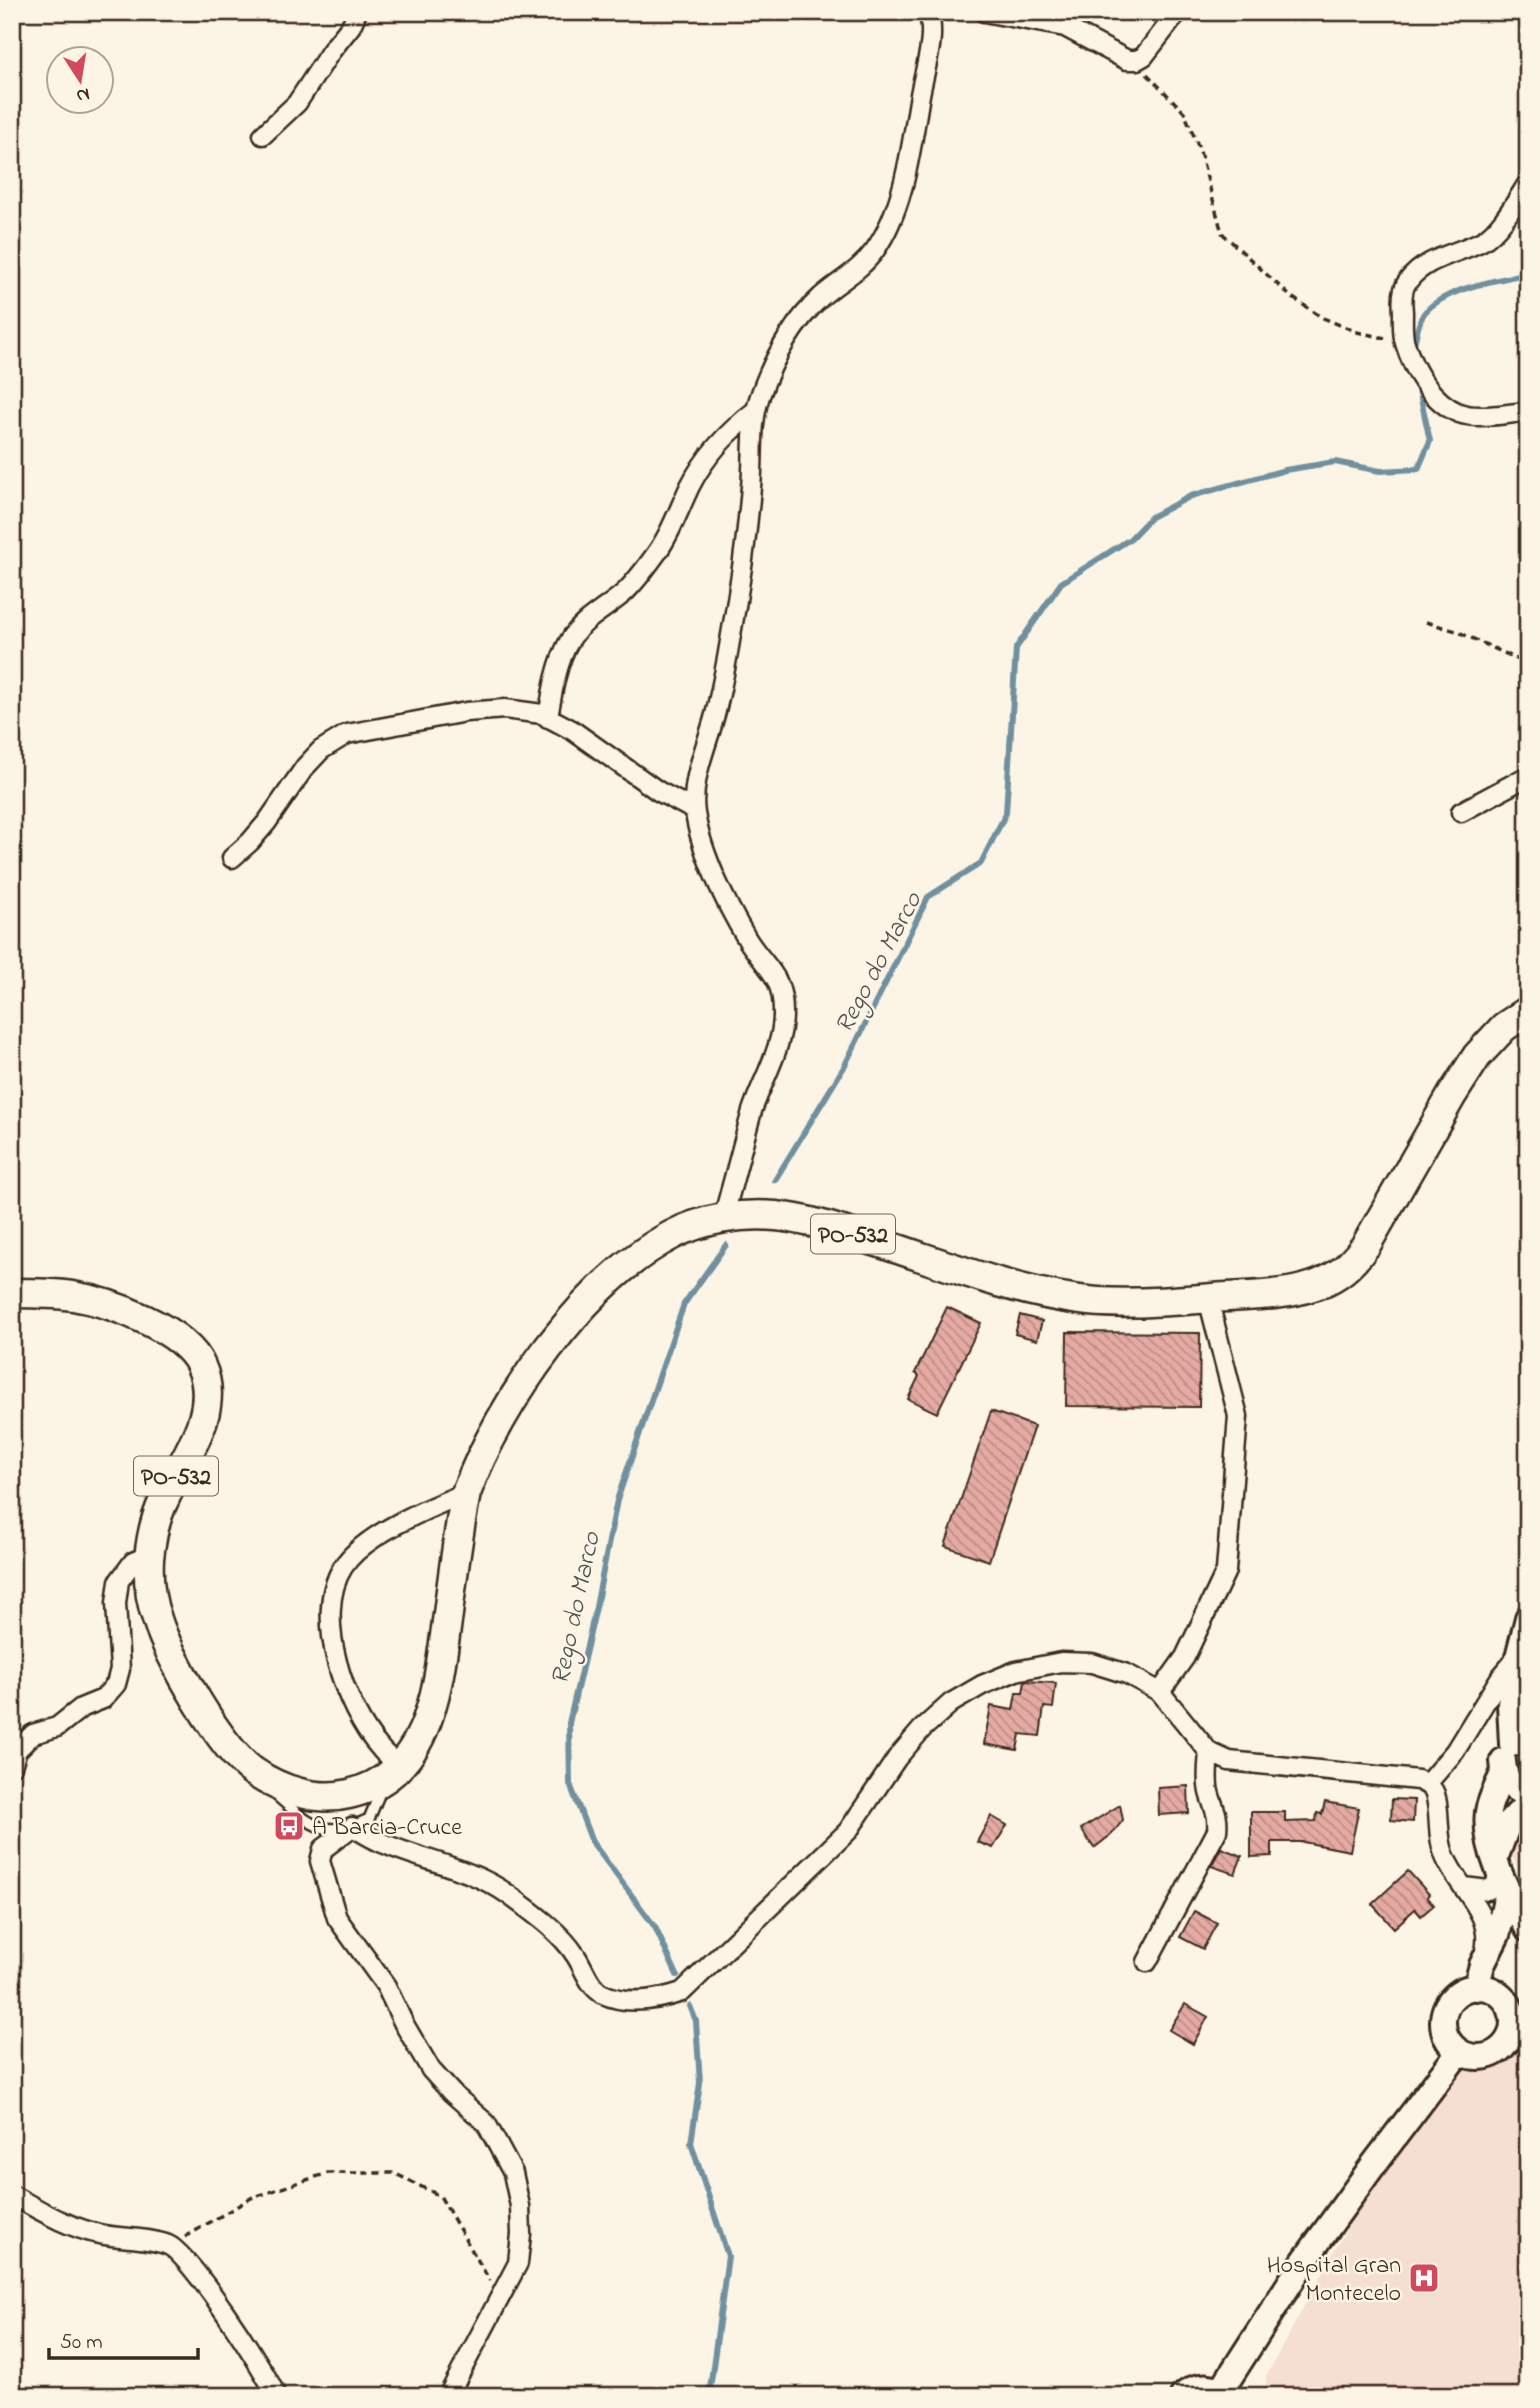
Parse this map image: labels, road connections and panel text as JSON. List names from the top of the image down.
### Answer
{
  "streets": {
    "main road": ["PO-532"]
  },
  "water": ["Rego do Marco"],
  "places": {
    "bus stop": ["A Barcia-Cruce"],
    "hospital": ["Hospital Gran Montecelo"]
  },
  "scale_bar": "50 m",
  "north": "bottom"
}
